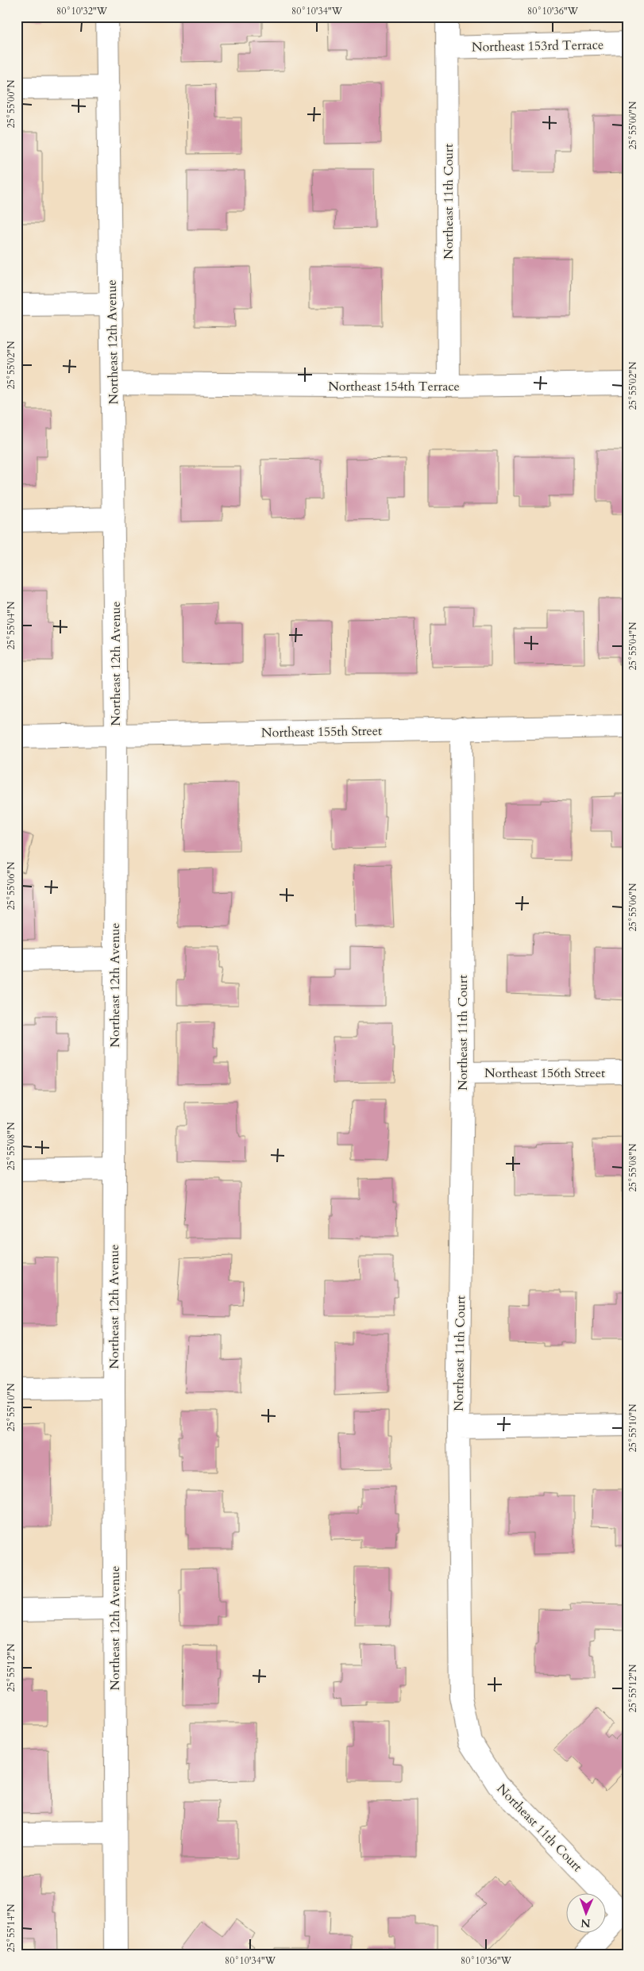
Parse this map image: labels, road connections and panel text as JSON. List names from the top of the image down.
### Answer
{
  "streets": {
    "street": [
      "Northeast 153rd Terrace",
      "Northeast 11th Court",
      "Northeast 12th Avenue",
      "Northeast 154th Terrace",
      "Northeast 155th Street",
      "Northeast 156th Street"
    ]
  },
  "crossings": [
    ["Northeast 153rd Terrace", "Northeast 11th Court"],
    ["Northeast 11th Court", "Northeast 154th Terrace"],
    ["Northeast 11th Court", "Northeast 155th Street"],
    ["Northeast 11th Court", "Northeast 156th Street"],
    ["Northeast 12th Avenue", "Northeast 154th Terrace"],
    ["Northeast 12th Avenue", "Northeast 155th Street"]
  ],
  "north": "bottom",
  "coordinates": [
    "80°10'32\"W",
    "80°10'34\"W",
    "80°10'36\"W",
    "25°55'00\"N",
    "25°55'02\"N",
    "25°55'04\"N",
    "25°55'06\"N",
    "25°55'08\"N",
    "25°55'10\"N",
    "25°55'12\"N",
    "25°55'14\"N"
  ]
}
